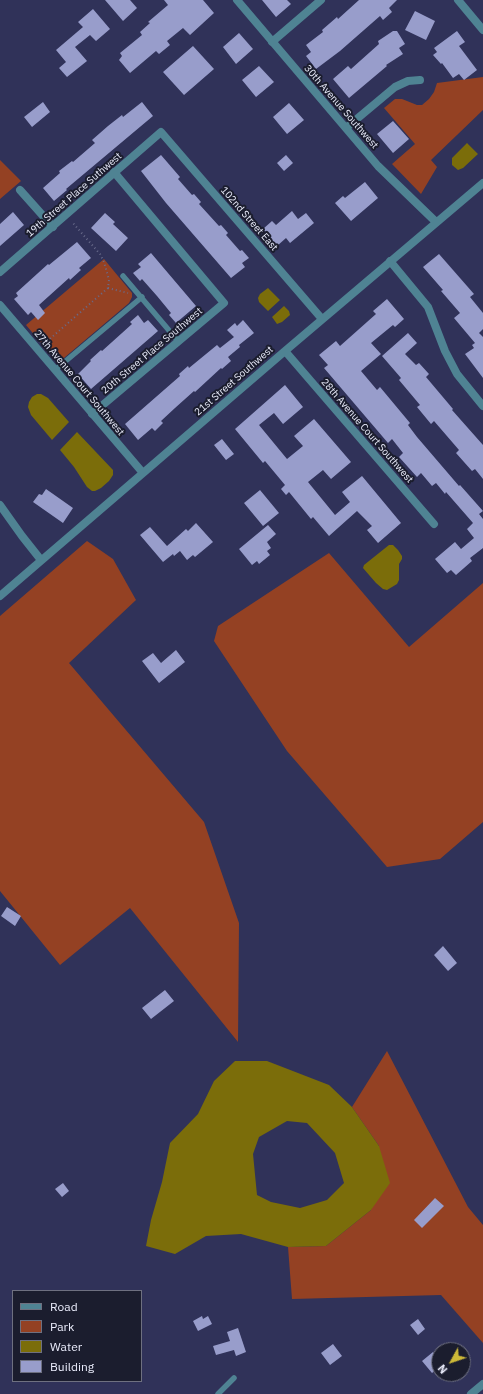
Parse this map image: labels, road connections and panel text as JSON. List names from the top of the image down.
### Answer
{
  "streets": {
    "street": [
      "30th Avenue Southwest",
      "19th Street Place Suthwest",
      "102nd Street East",
      "20th Street Place Southwest",
      "21st Street Southwest",
      "27th Avenue Court Southwest",
      "28th Avenue Court Southwest"
    ]
  },
  "crossings": [
    ["30th Avenue Southwest", "21st Street Southwest"],
    ["19th Street Place Suthwest", "102nd Street East"],
    ["19th Street Place Suthwest", "20th Street Place Southwest"],
    ["102nd Street East", "21st Street Southwest"],
    ["20th Street Place Southwest", "27th Avenue Court Southwest"],
    ["21st Street Southwest", "27th Avenue Court Southwest"],
    ["21st Street Southwest", "28th Avenue Court Southwest"]
  ],
  "legend": [
    "Road",
    "Park",
    "Water",
    "Building"
  ],
  "north": "bottom left"
}
